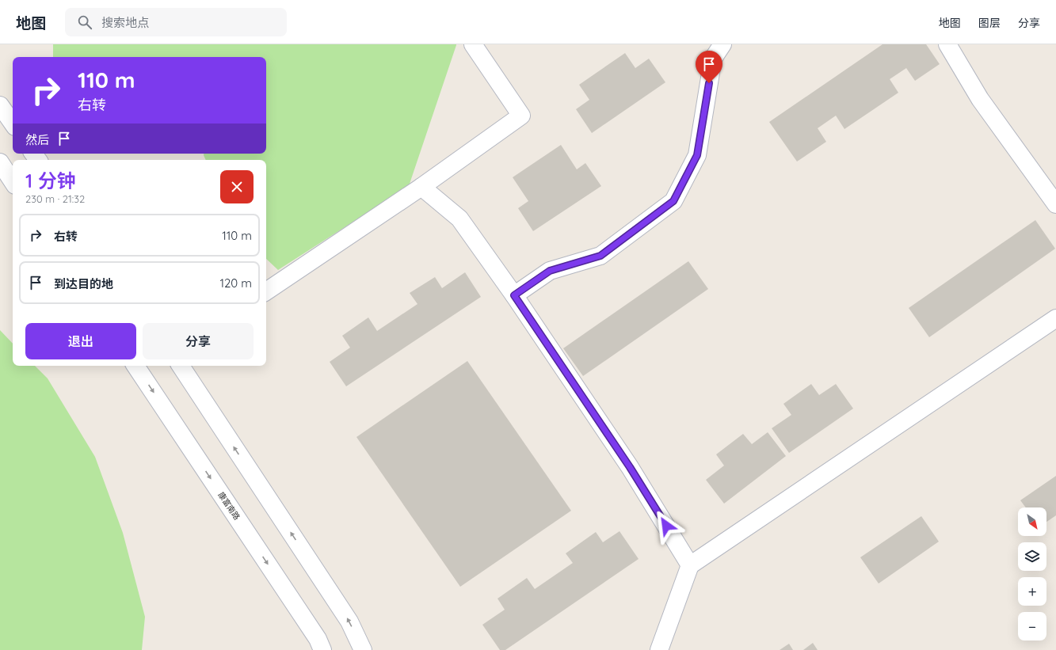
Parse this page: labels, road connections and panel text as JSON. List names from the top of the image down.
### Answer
{
  "streets": {
    "street": ["康富南路"]
  },
  "north": "bottom right",
  "page": {
    "header": "地图",
    "search": "搜索地点",
    "nav": ["地图", "图层", "分享"],
    "turn": ["110 m", "右转"],
    "then": "然后",
    "heading": ["1 分钟", "230 m · 21:32"],
    "list": [
      {
        "name": "右转",
        "value": "110 m"
      },
      {
        "name": "到达目的地",
        "value": "120 m"
      }
    ],
    "buttons": ["退出", "分享"],
    "map_buttons": ["+", "−"]
  }
}
